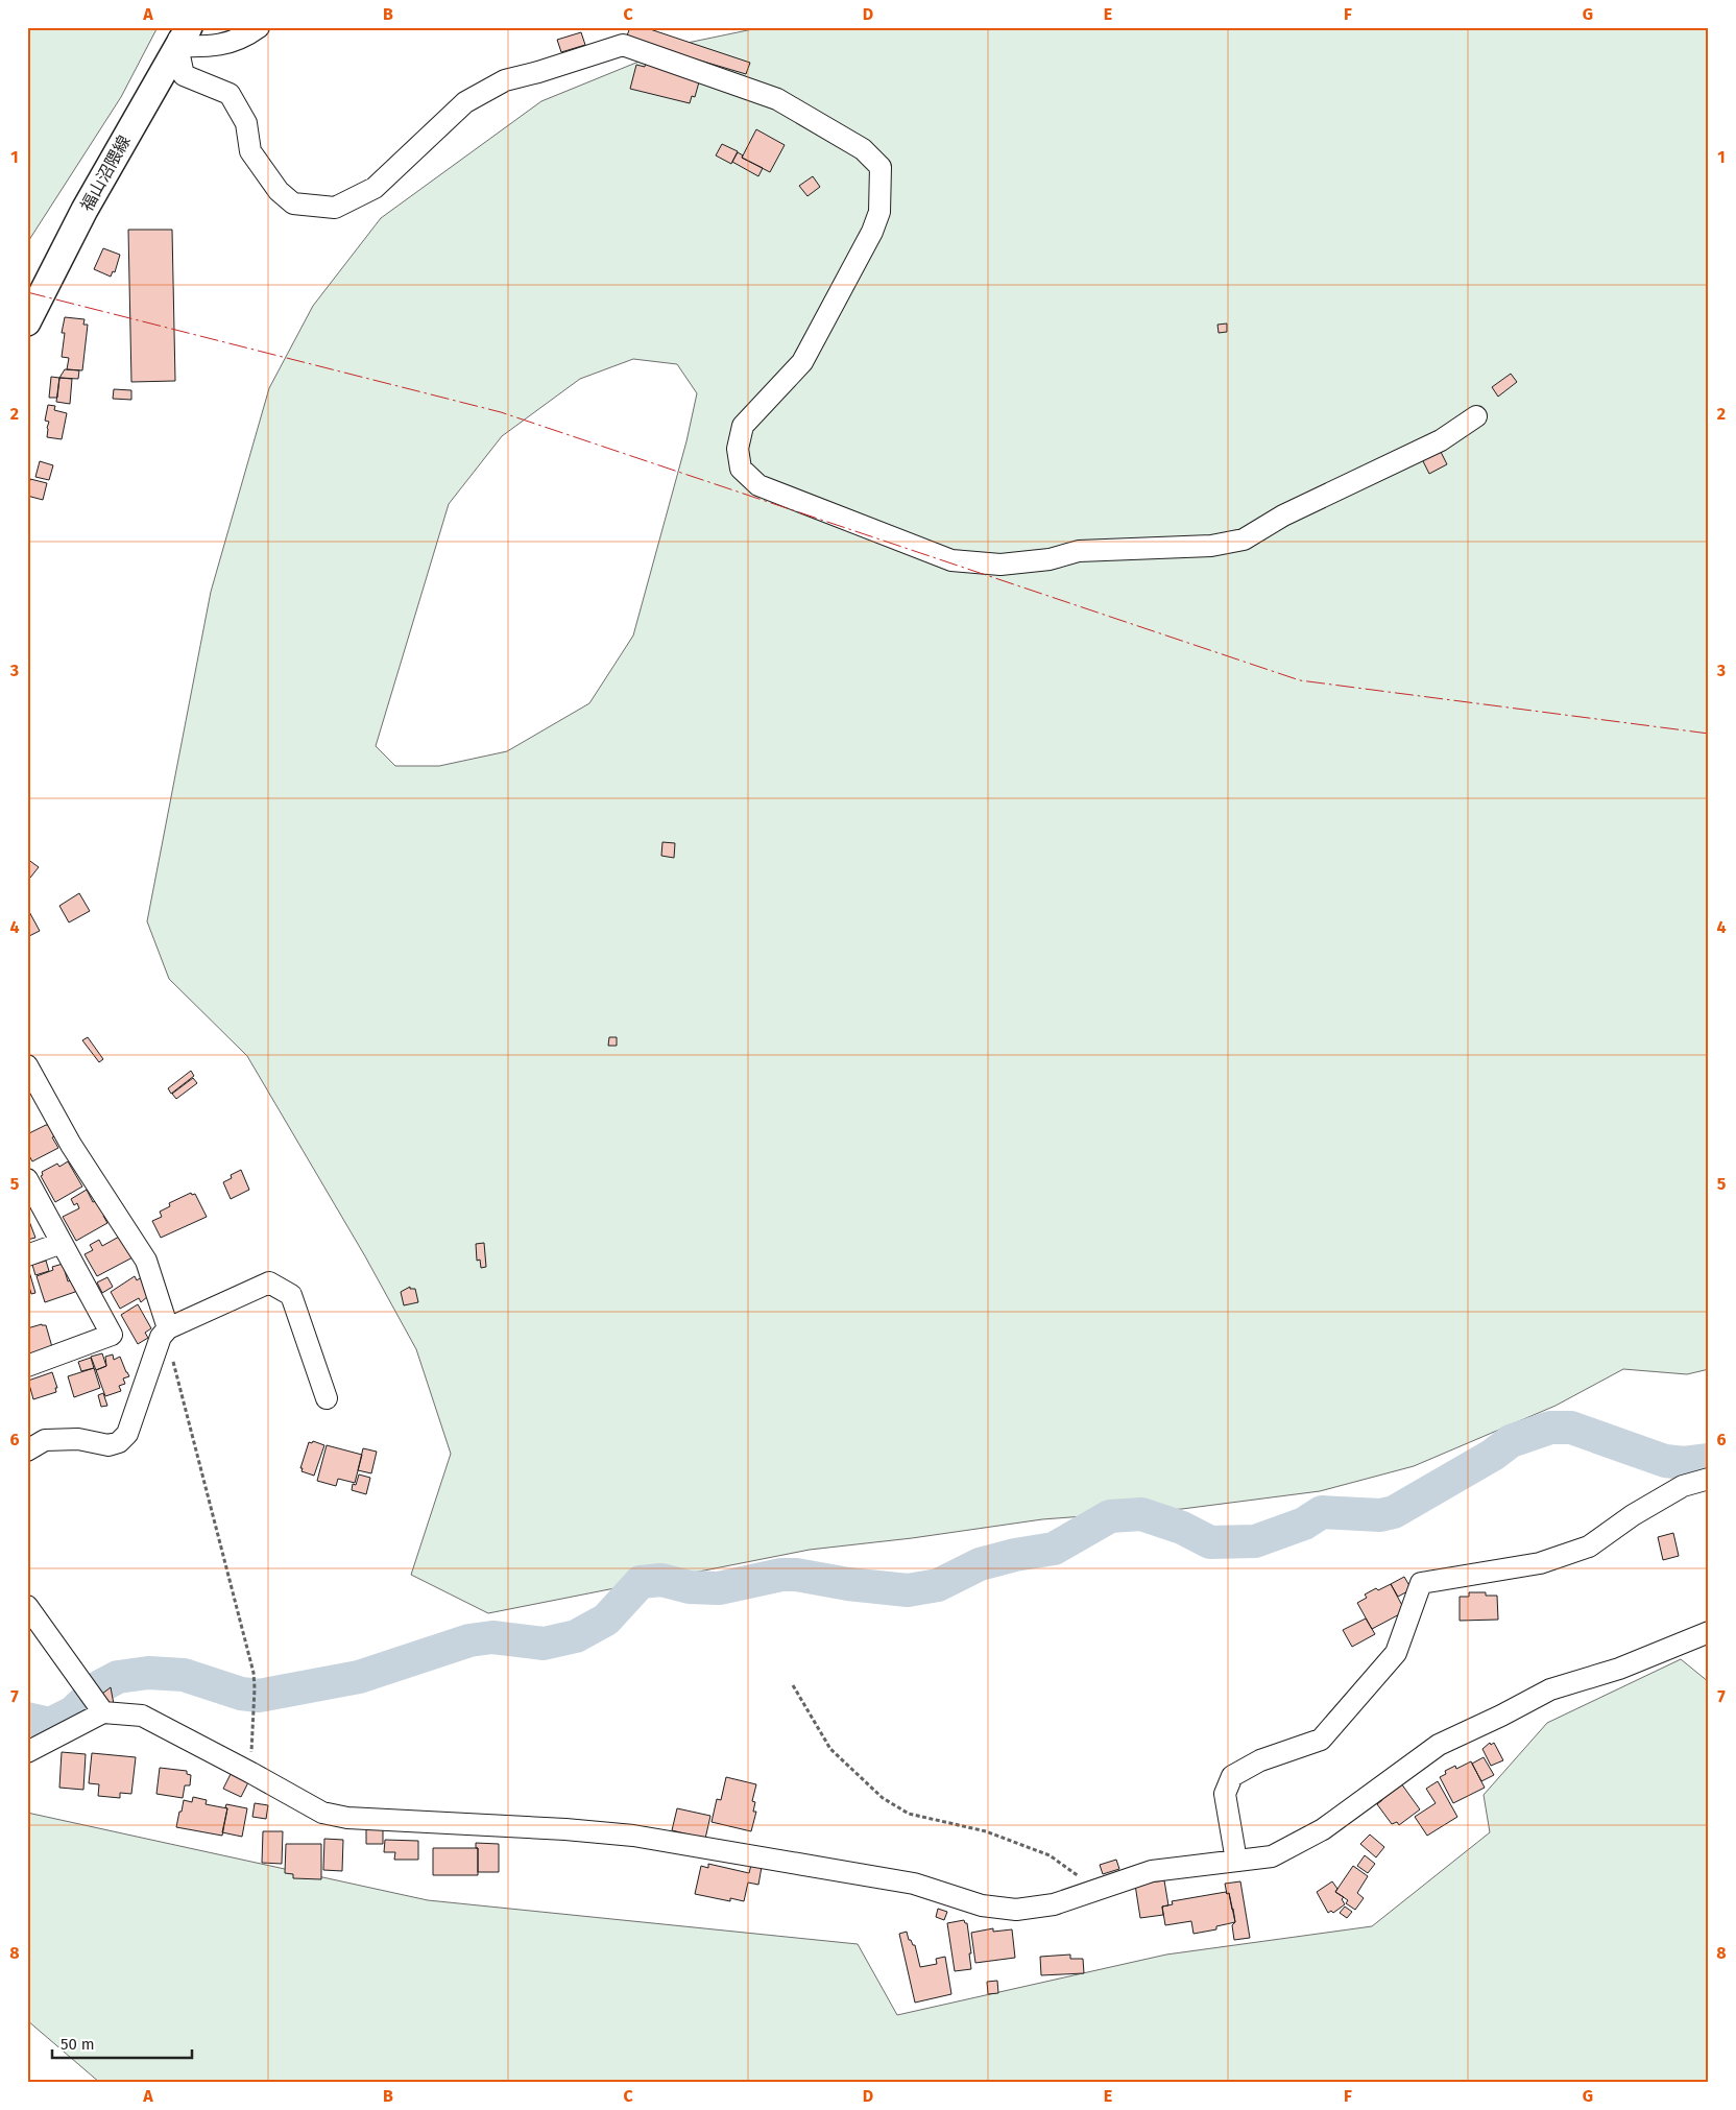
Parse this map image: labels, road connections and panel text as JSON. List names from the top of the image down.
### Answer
{
  "streets": {
    "main road": ["福山沼隈線"]
  },
  "scale_bar": "50 m",
  "grid": {
    "columns": [
      "A",
      "B",
      "C",
      "D",
      "E",
      "F",
      "G"
    ],
    "rows": [
      "1",
      "2",
      "3",
      "4",
      "5",
      "6",
      "7",
      "8"
    ]
  }
}
